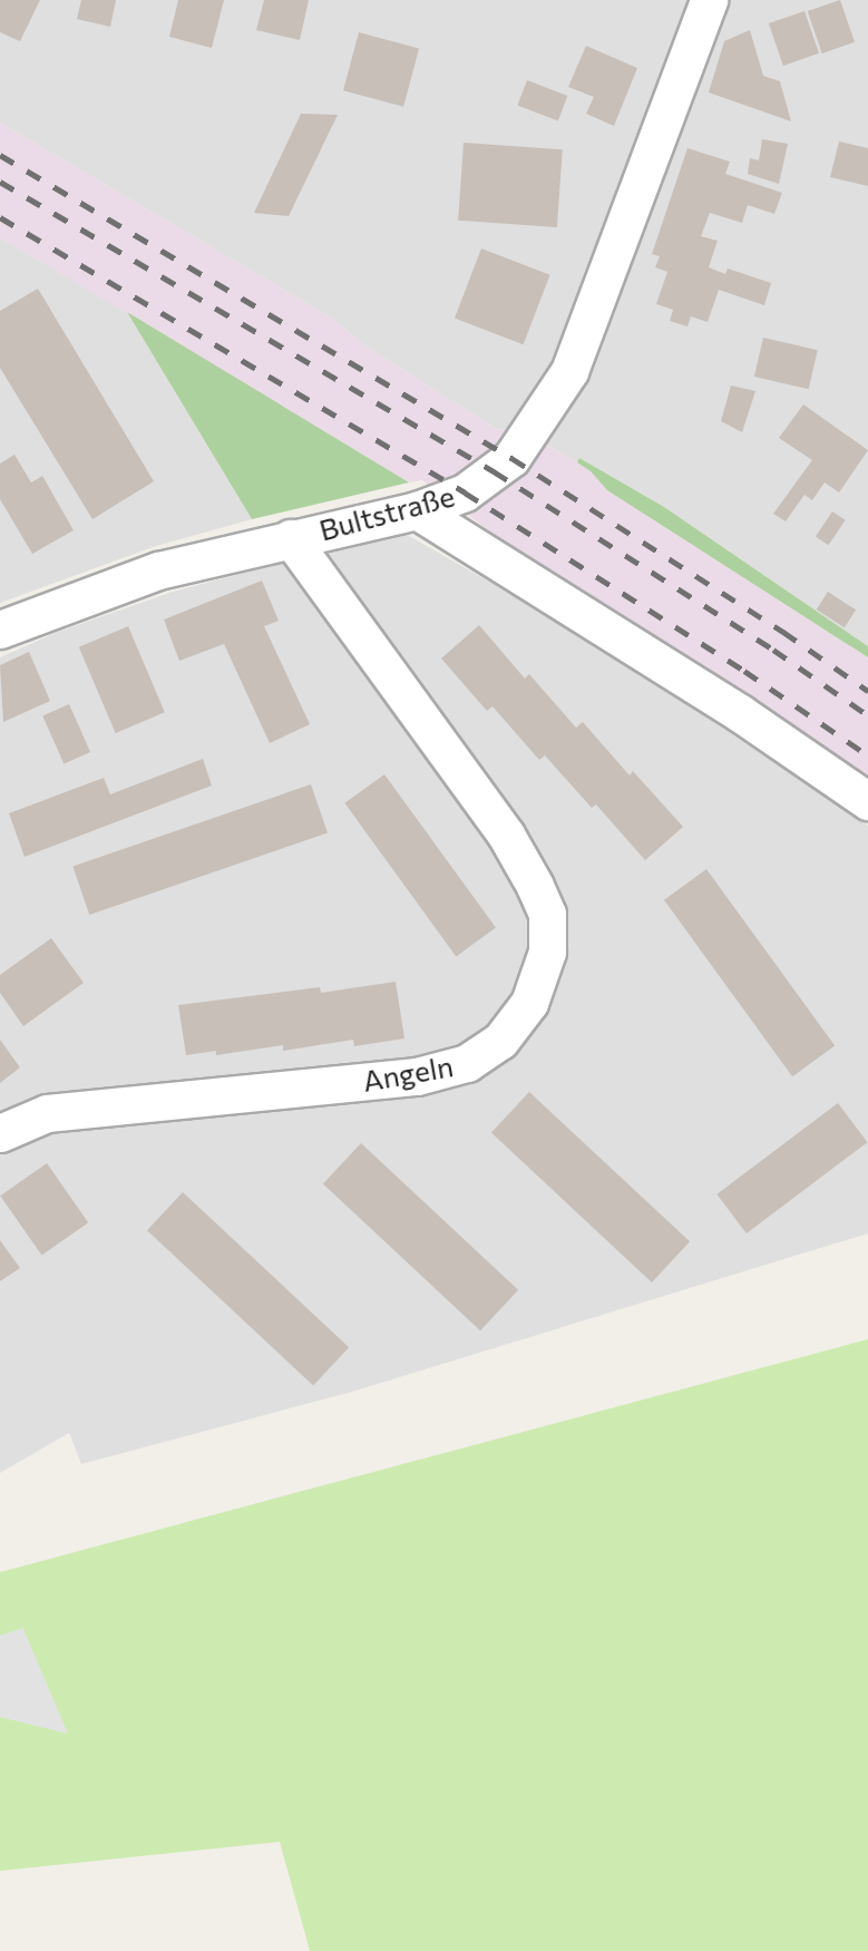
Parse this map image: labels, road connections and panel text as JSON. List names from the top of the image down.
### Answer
{
  "streets": {
    "street": ["Bultstraße", "Angeln"]
  },
  "crossings": [
    ["Bultstraße", "Angeln"]
  ]
}
